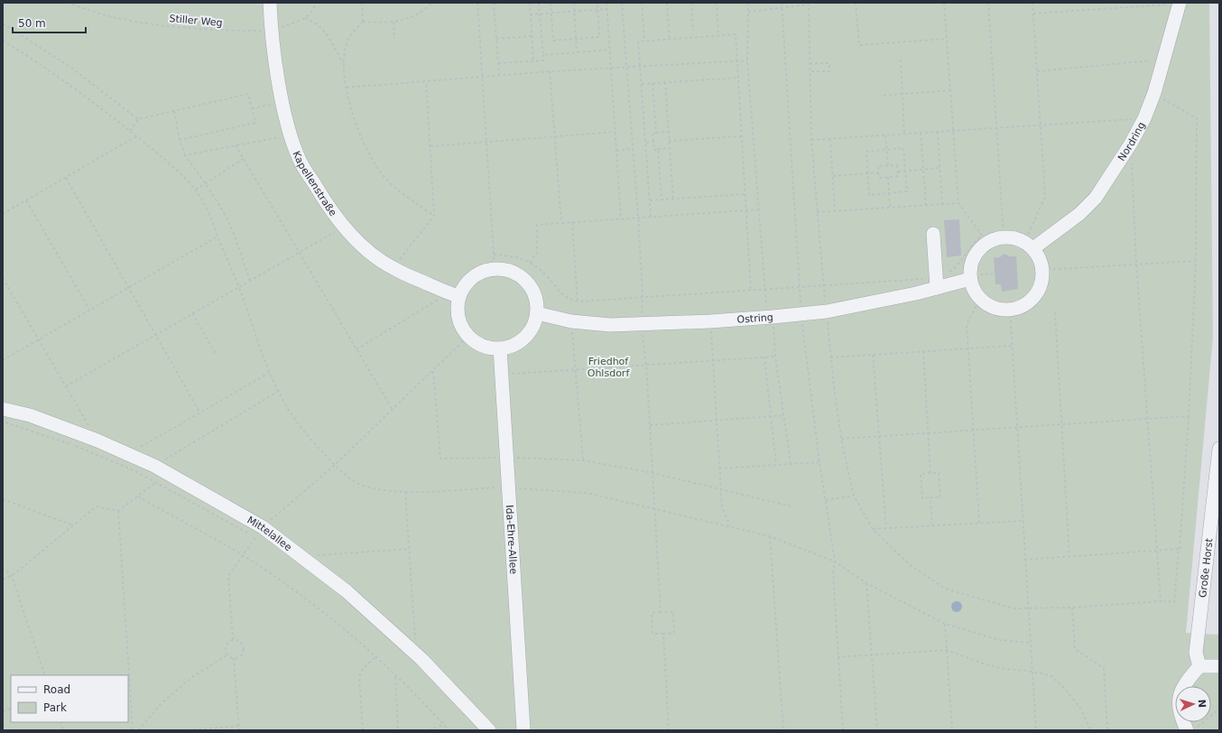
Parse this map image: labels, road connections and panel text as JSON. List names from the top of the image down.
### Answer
{
  "streets": {
    "street": [
      "Nordring",
      "Kapellenstraße",
      "Ostring",
      "Mittelallee",
      "Ida-Ehre-Allee",
      "Große Horst"
    ],
    "path": ["Stiller Weg"]
  },
  "crossings": [
    ["Stiller Weg", "Kapellenstraße"],
    ["Nordring", "Ostring"],
    ["Kapellenstraße", "Ostring"],
    ["Kapellenstraße", "Ida-Ehre-Allee"],
    ["Ostring", "Ida-Ehre-Allee"]
  ],
  "parks": ["Friedhof Ohlsdorf"],
  "legend": ["Road", "Park"],
  "scale_bar": "50 m",
  "north": "right"
}
